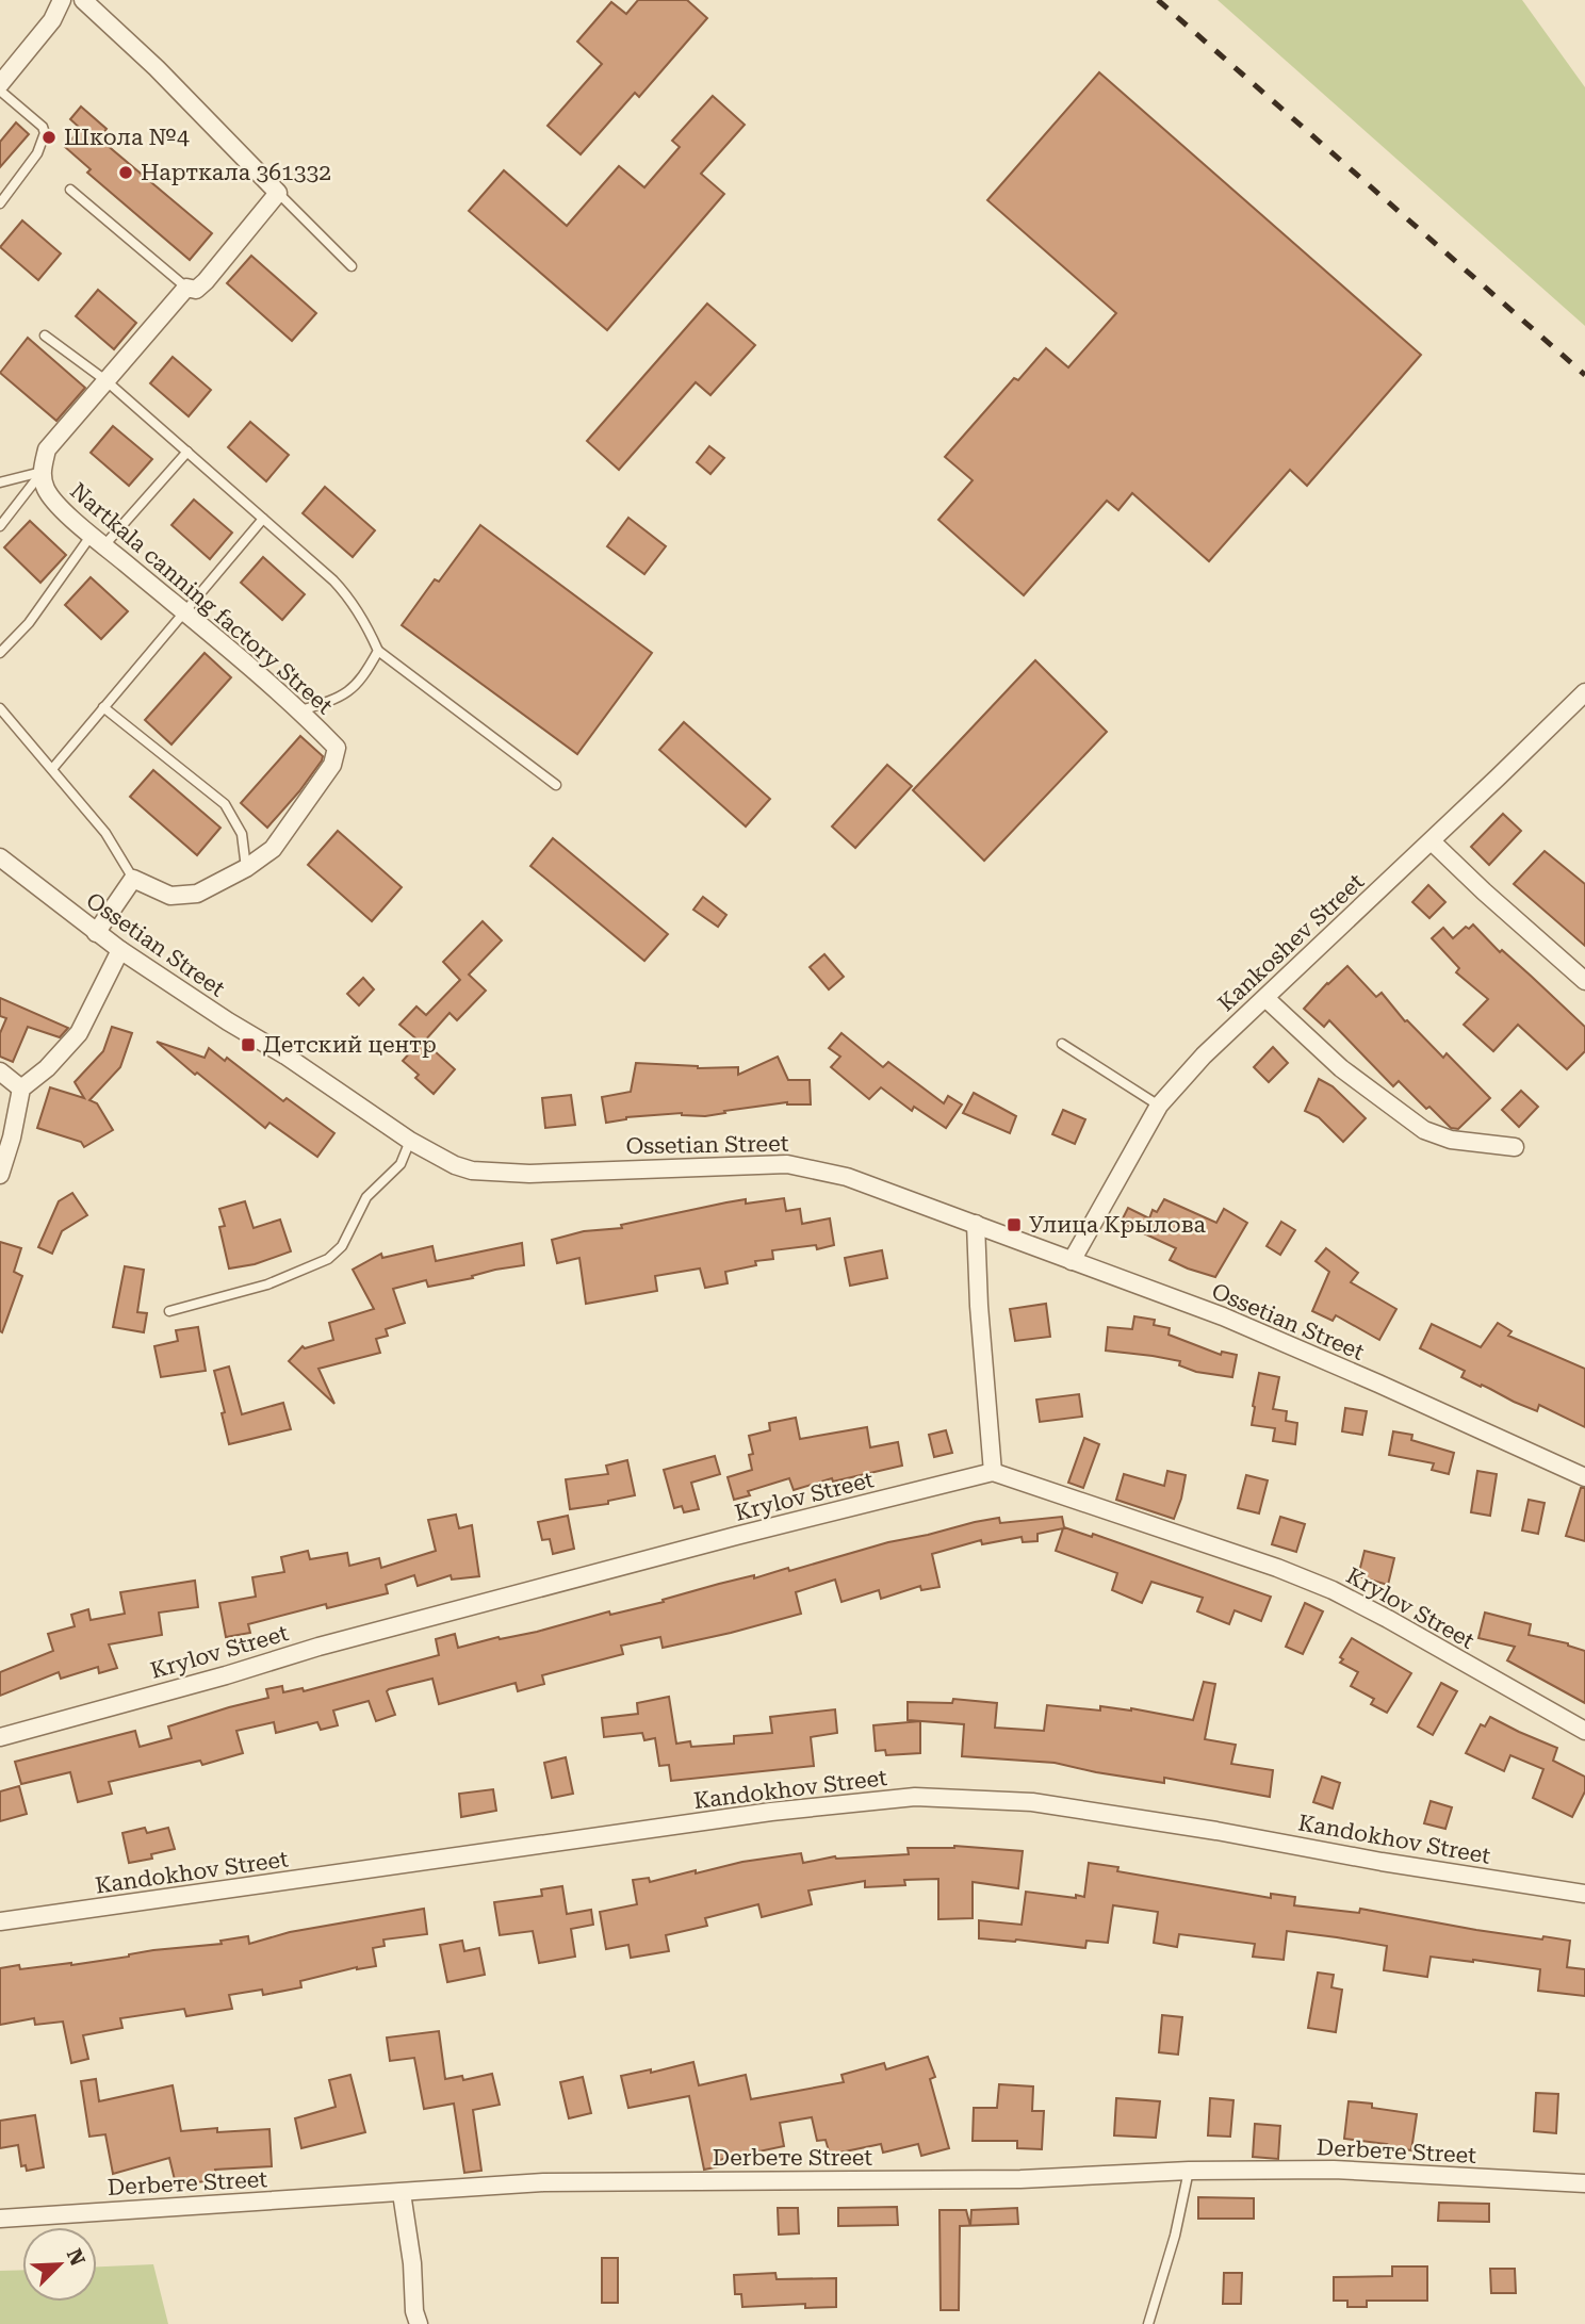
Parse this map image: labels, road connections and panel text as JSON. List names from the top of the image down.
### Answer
{
  "streets": {
    "street": [
      "Nartkala canning factory Street",
      "Kankoshev Street",
      "Ossetian Street",
      "Krylov Street",
      "Kandokhov Street",
      "Derbeте Street"
    ]
  },
  "crossings": [
    ["Kankoshev Street", "Ossetian Street"]
  ],
  "places": {
    "other": ["Школа №4", "Нарткала 361332"],
    "transit": ["Детский центр", "Улица Крылова"]
  },
  "north": "top right"
}
